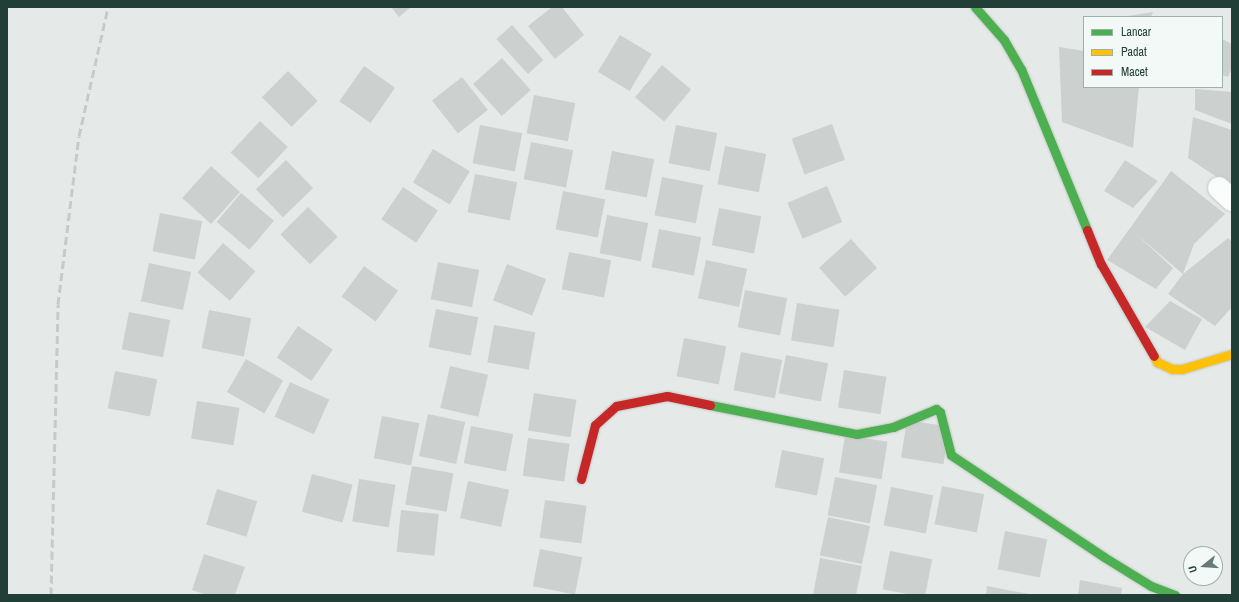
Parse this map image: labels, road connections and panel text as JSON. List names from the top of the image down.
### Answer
{
  "legend": ["Lancar", "Padat", "Macet"],
  "north": "left"
}
